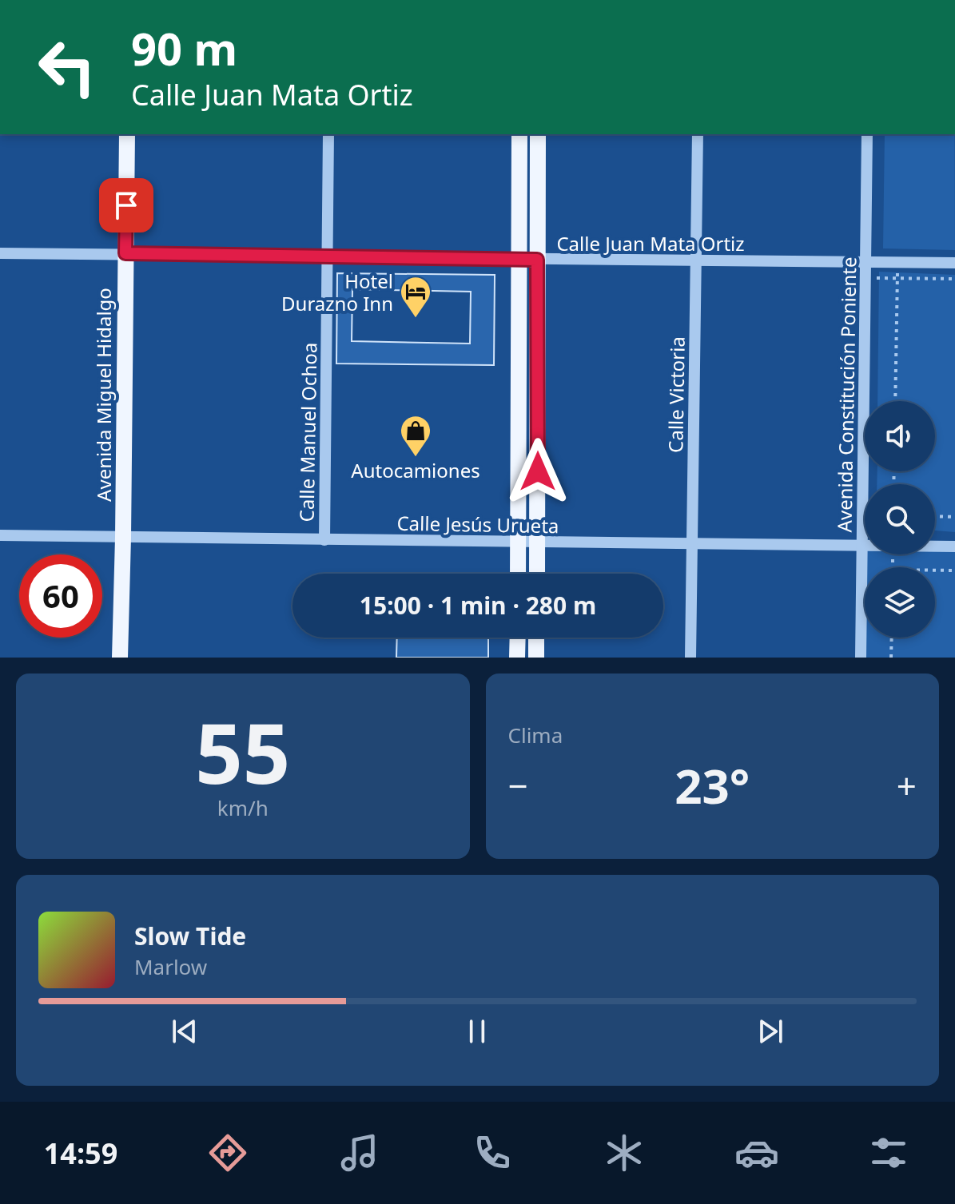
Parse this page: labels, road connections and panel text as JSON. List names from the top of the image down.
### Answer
{
  "streets": {
    "main road": ["Avenida Miguel Hidalgo"],
    "street": [
      "Calle Juan Mata Ortiz",
      "Calle Victoria",
      "Avenida Constitución Poniente",
      "Calle Manuel Ochoa",
      "Calle Jesús Urueta"
    ]
  },
  "crossings": [
    ["Calle Juan Mata Ortiz", "Avenida Miguel Hidalgo"],
    ["Calle Juan Mata Ortiz", "Calle Victoria"],
    ["Calle Juan Mata Ortiz", "Avenida Constitución Poniente"],
    ["Calle Juan Mata Ortiz", "Calle Manuel Ochoa"],
    ["Avenida Miguel Hidalgo", "Calle Jesús Urueta"],
    ["Calle Victoria", "Calle Jesús Urueta"],
    ["Avenida Constitución Poniente", "Calle Jesús Urueta"],
    ["Calle Manuel Ochoa", "Calle Jesús Urueta"]
  ],
  "places": {
    "hotel": ["Hotel Durazno Inn"],
    "shop": ["Autocamiones"]
  },
  "page": {
    "turn": ["90 m", "Calle Juan Mata Ortiz"],
    "limit": "60",
    "trip": "15:00 · 1 min · 280 m",
    "tile": [
      ["55", "km/h"],
      "Clima"
    ],
    "heat": ["−", "23°", "+"],
    "song": ["Slow Tide", "Marlow"],
    "tabs": "14:59"
  }
}
